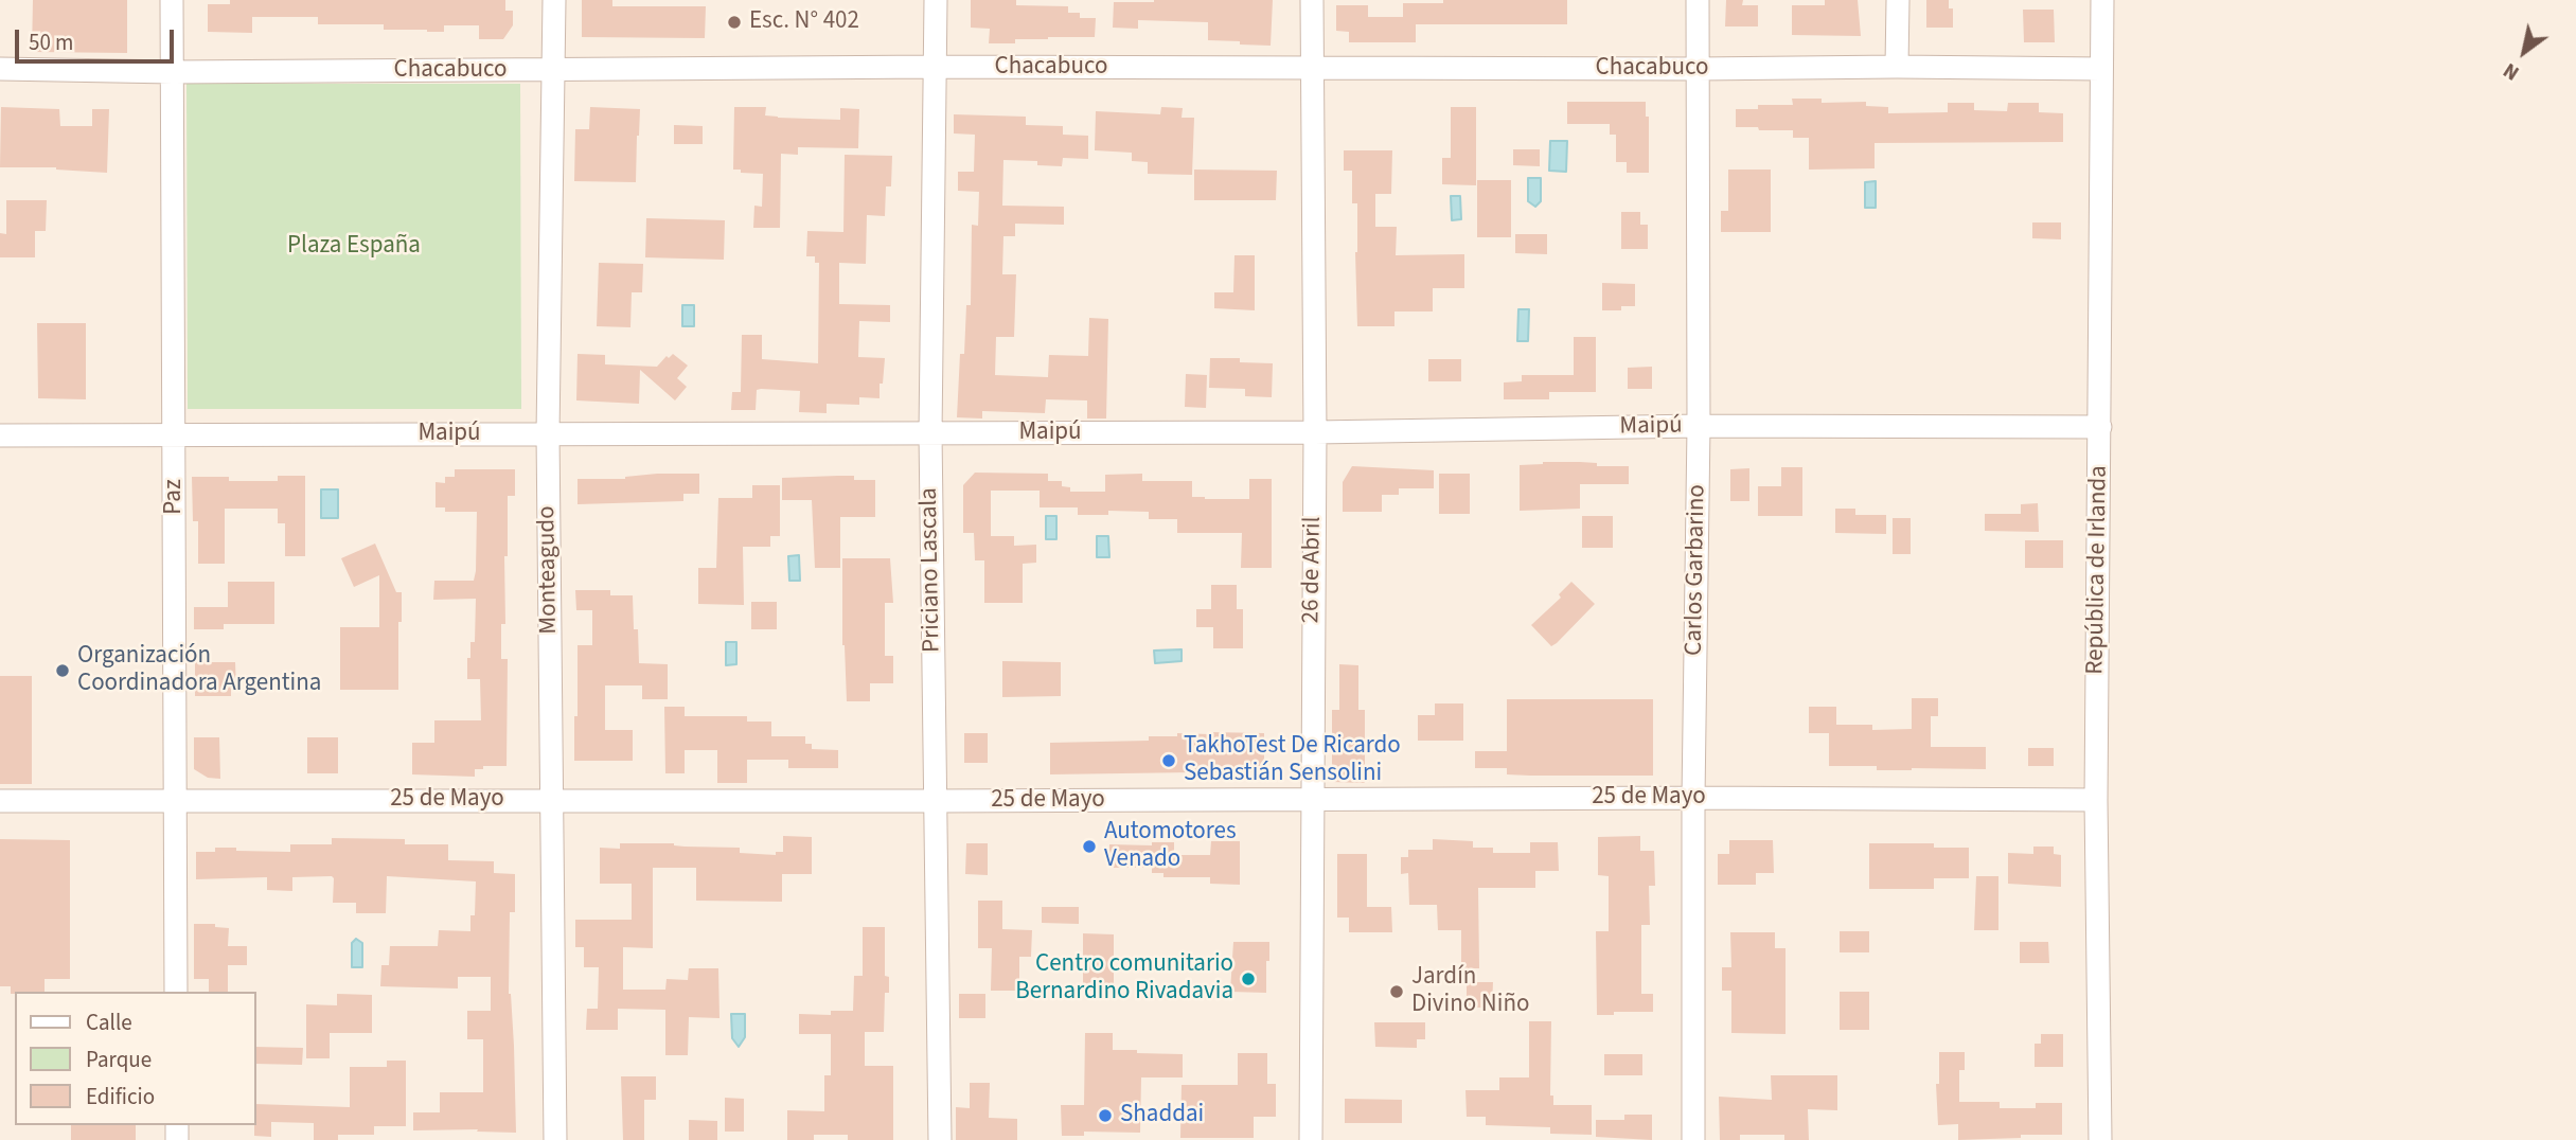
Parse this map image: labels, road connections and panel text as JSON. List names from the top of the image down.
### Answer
{
  "streets": {
    "street": [
      "Chacabuco",
      "Maipú",
      "Paz",
      "Monteagudo",
      "Priciano Lascala",
      "26 de Abril",
      "Carlos Garbarino",
      "República de Irlanda",
      "25 de Mayo"
    ]
  },
  "crossings": [
    ["Chacabuco", "Paz"],
    ["Chacabuco", "Monteagudo"],
    ["Chacabuco", "Priciano Lascala"],
    ["Chacabuco", "26 de Abril"],
    ["Chacabuco", "Carlos Garbarino"],
    ["Chacabuco", "República de Irlanda"],
    ["Maipú", "Paz"],
    ["Maipú", "Monteagudo"],
    ["Maipú", "Priciano Lascala"],
    ["Maipú", "26 de Abril"],
    ["Maipú", "Carlos Garbarino"],
    ["Maipú", "República de Irlanda"],
    ["Paz", "25 de Mayo"],
    ["Monteagudo", "25 de Mayo"],
    ["Priciano Lascala", "25 de Mayo"],
    ["26 de Abril", "25 de Mayo"],
    ["Carlos Garbarino", "25 de Mayo"],
    ["República de Irlanda", "25 de Mayo"]
  ],
  "parks": ["Plaza España"],
  "places": [
    "Esc. N° 402",
    "Organización Coordinadora Argentina",
    "TakhoTest De Ricardo Sebastián Sensolini",
    "Automotores Venado",
    "Centro comunitario Bernardino Rivadavia",
    "Jardín Divino Niño",
    "Shaddai"
  ],
  "legend": ["Calle", "Parque", "Edificio"],
  "scale_bar": "50 m",
  "north": "bottom left"
}
